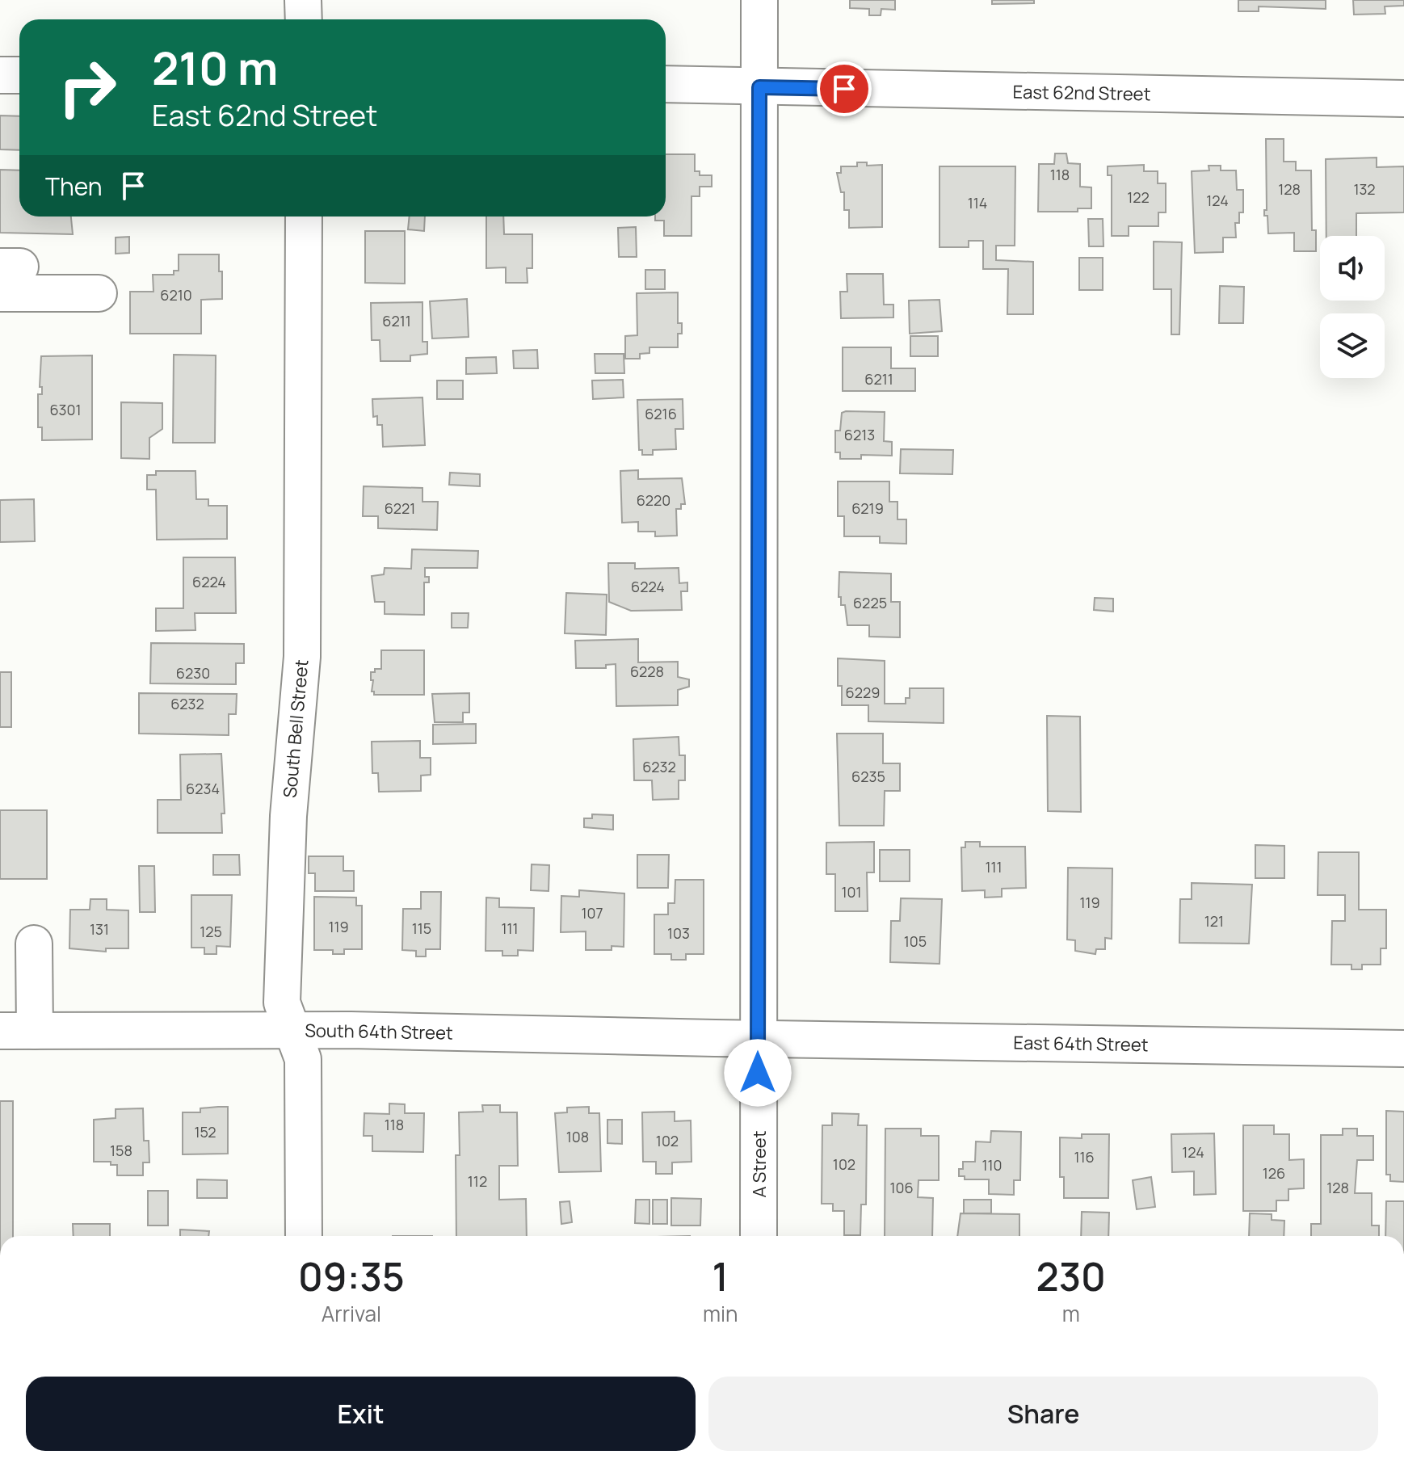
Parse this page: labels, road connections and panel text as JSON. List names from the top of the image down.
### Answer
{
  "streets": {
    "street": [
      "East 62nd Street",
      "South Bell Street",
      "South 64th Street",
      "East 64th Street",
      "A Street"
    ]
  },
  "crossings": [
    ["East 62nd Street", "A Street"],
    ["South Bell Street", "South 64th Street"],
    ["South 64th Street", "East 64th Street"],
    ["South 64th Street", "A Street"],
    ["East 64th Street", "A Street"]
  ],
  "house_numbers": [
    "118",
    "128",
    "132",
    "122",
    "124",
    "114",
    "6210",
    "6211",
    "6211",
    "6301",
    "6216",
    "6213",
    "6220",
    "6221",
    "6219",
    "6224",
    "6224",
    "6225",
    "6228",
    "6230",
    "6229",
    "6232",
    "6232",
    "6235",
    "6234",
    "111",
    "101",
    "119",
    "107",
    "121",
    "119",
    "115",
    "111",
    "131",
    "125",
    "103",
    "105",
    "118",
    "152",
    "108",
    "102",
    "158",
    "124",
    "116",
    "102",
    "110",
    "126",
    "112",
    "106",
    "128"
  ],
  "page": {
    "turn": ["210 m", "East 62nd Street"],
    "then": "Then",
    "eta": [
      "09:35",
      "Arrival",
      "1",
      "min",
      "230",
      "m"
    ],
    "buttons": ["Exit", "Share"]
  }
}
